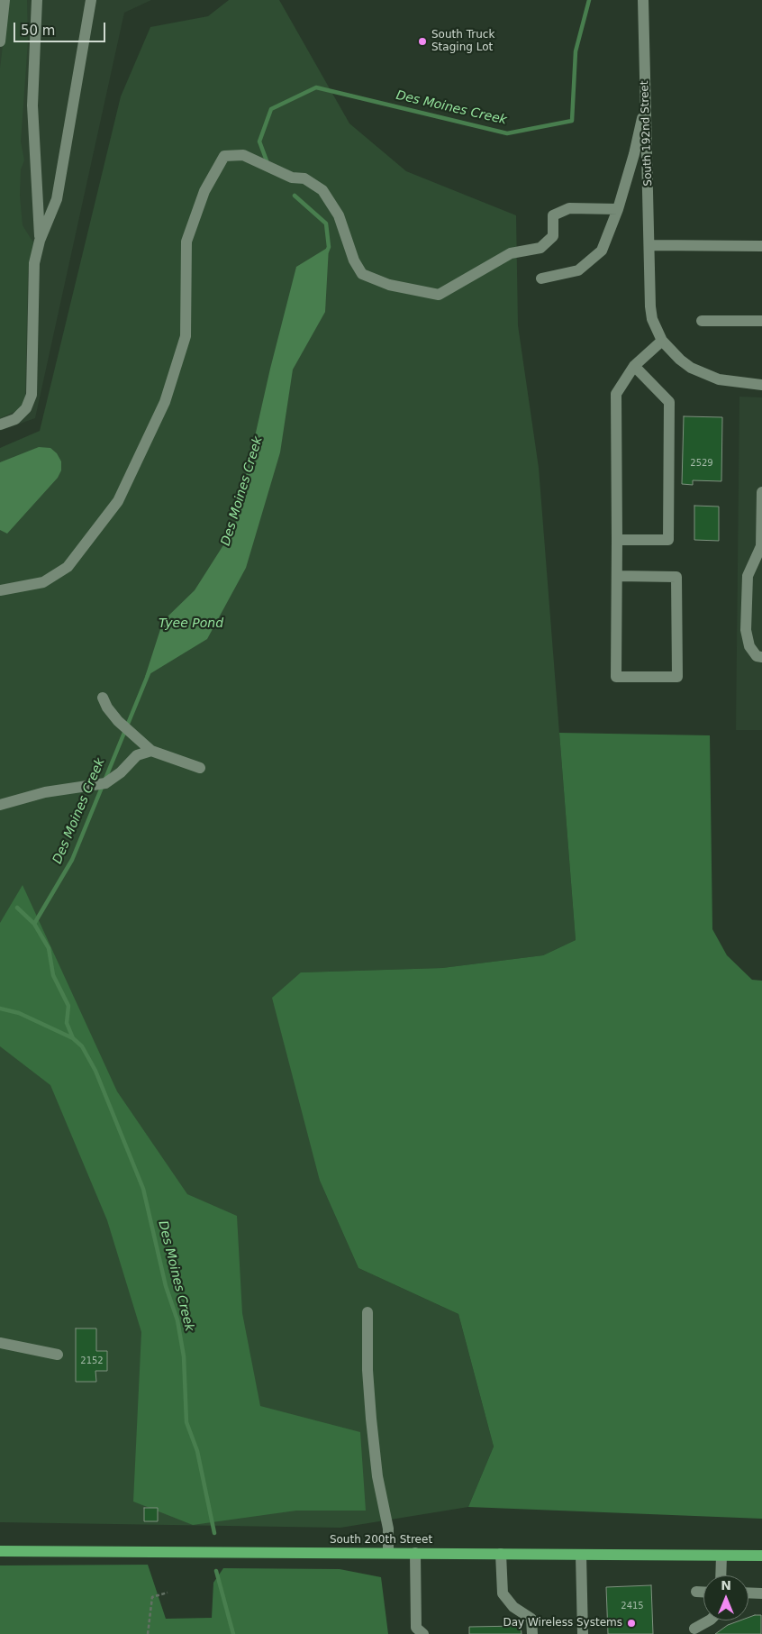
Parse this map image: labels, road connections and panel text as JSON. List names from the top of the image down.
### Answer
{
  "streets": {
    "main road": ["South 200th Street"],
    "street": ["South 192nd Street"]
  },
  "water": ["Des Moines Creek", "Tyee Pond"],
  "places": ["South Truck Staging Lot", "Day Wireless Systems"],
  "house_numbers": ["2529", "2152", "2415"],
  "scale_bar": "50 m",
  "north": "top"
}
